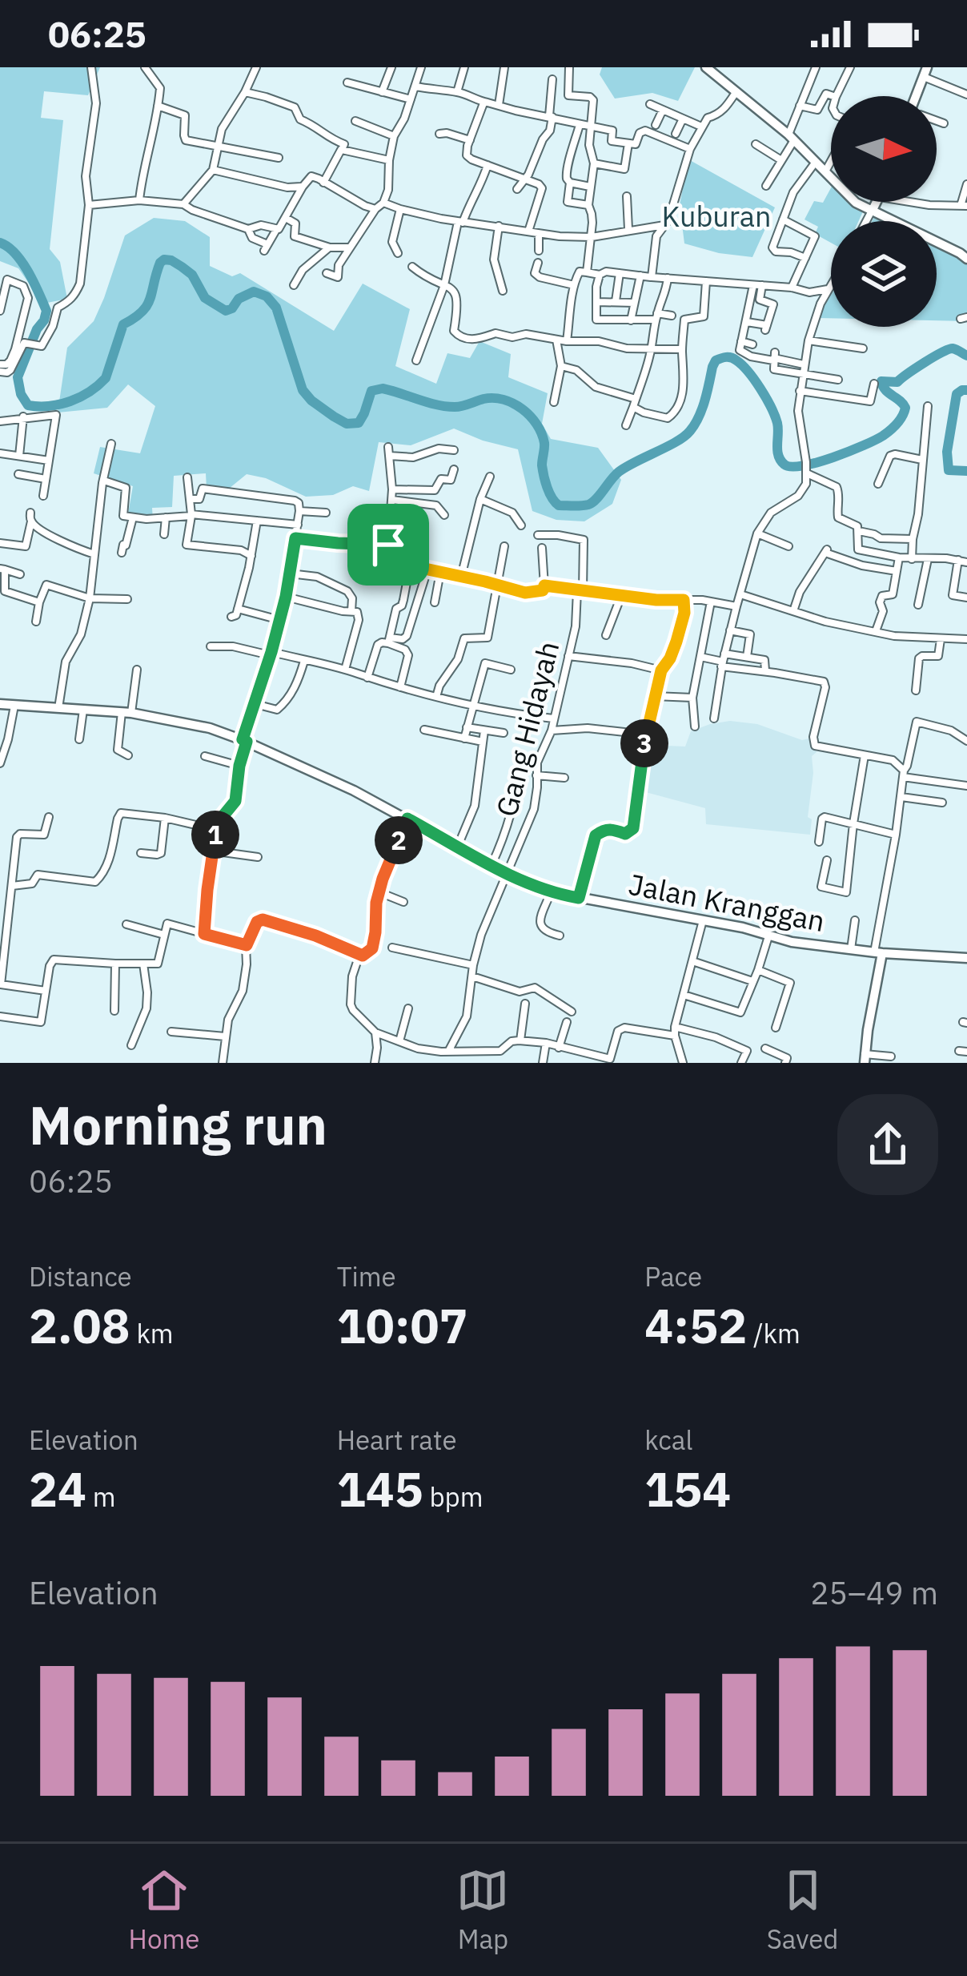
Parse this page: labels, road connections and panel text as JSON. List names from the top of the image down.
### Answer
{
  "streets": {
    "main road": ["Jalan Kranggan"],
    "street": ["Gang Hidayah"]
  },
  "crossings": [
    ["Gang Hidayah", "Jalan Kranggan"]
  ],
  "parks": ["Kuburan"],
  "north": "right",
  "page": {
    "status": "06:25",
    "pins": ["3", "1", "2"],
    "heading": ["Morning run", "06:25"],
    "stats": [
      ["Distance", "2.08 km"],
      ["Time", "10:07"],
      ["Pace", "4:52 /km"],
      ["Elevation", "24 m"],
      ["Heart rate", "145 bpm"],
      ["kcal", "154"]
    ],
    "chart": ["Elevation", "25–49 m"],
    "tabs": ["Home", "Map", "Saved"]
  }
}
